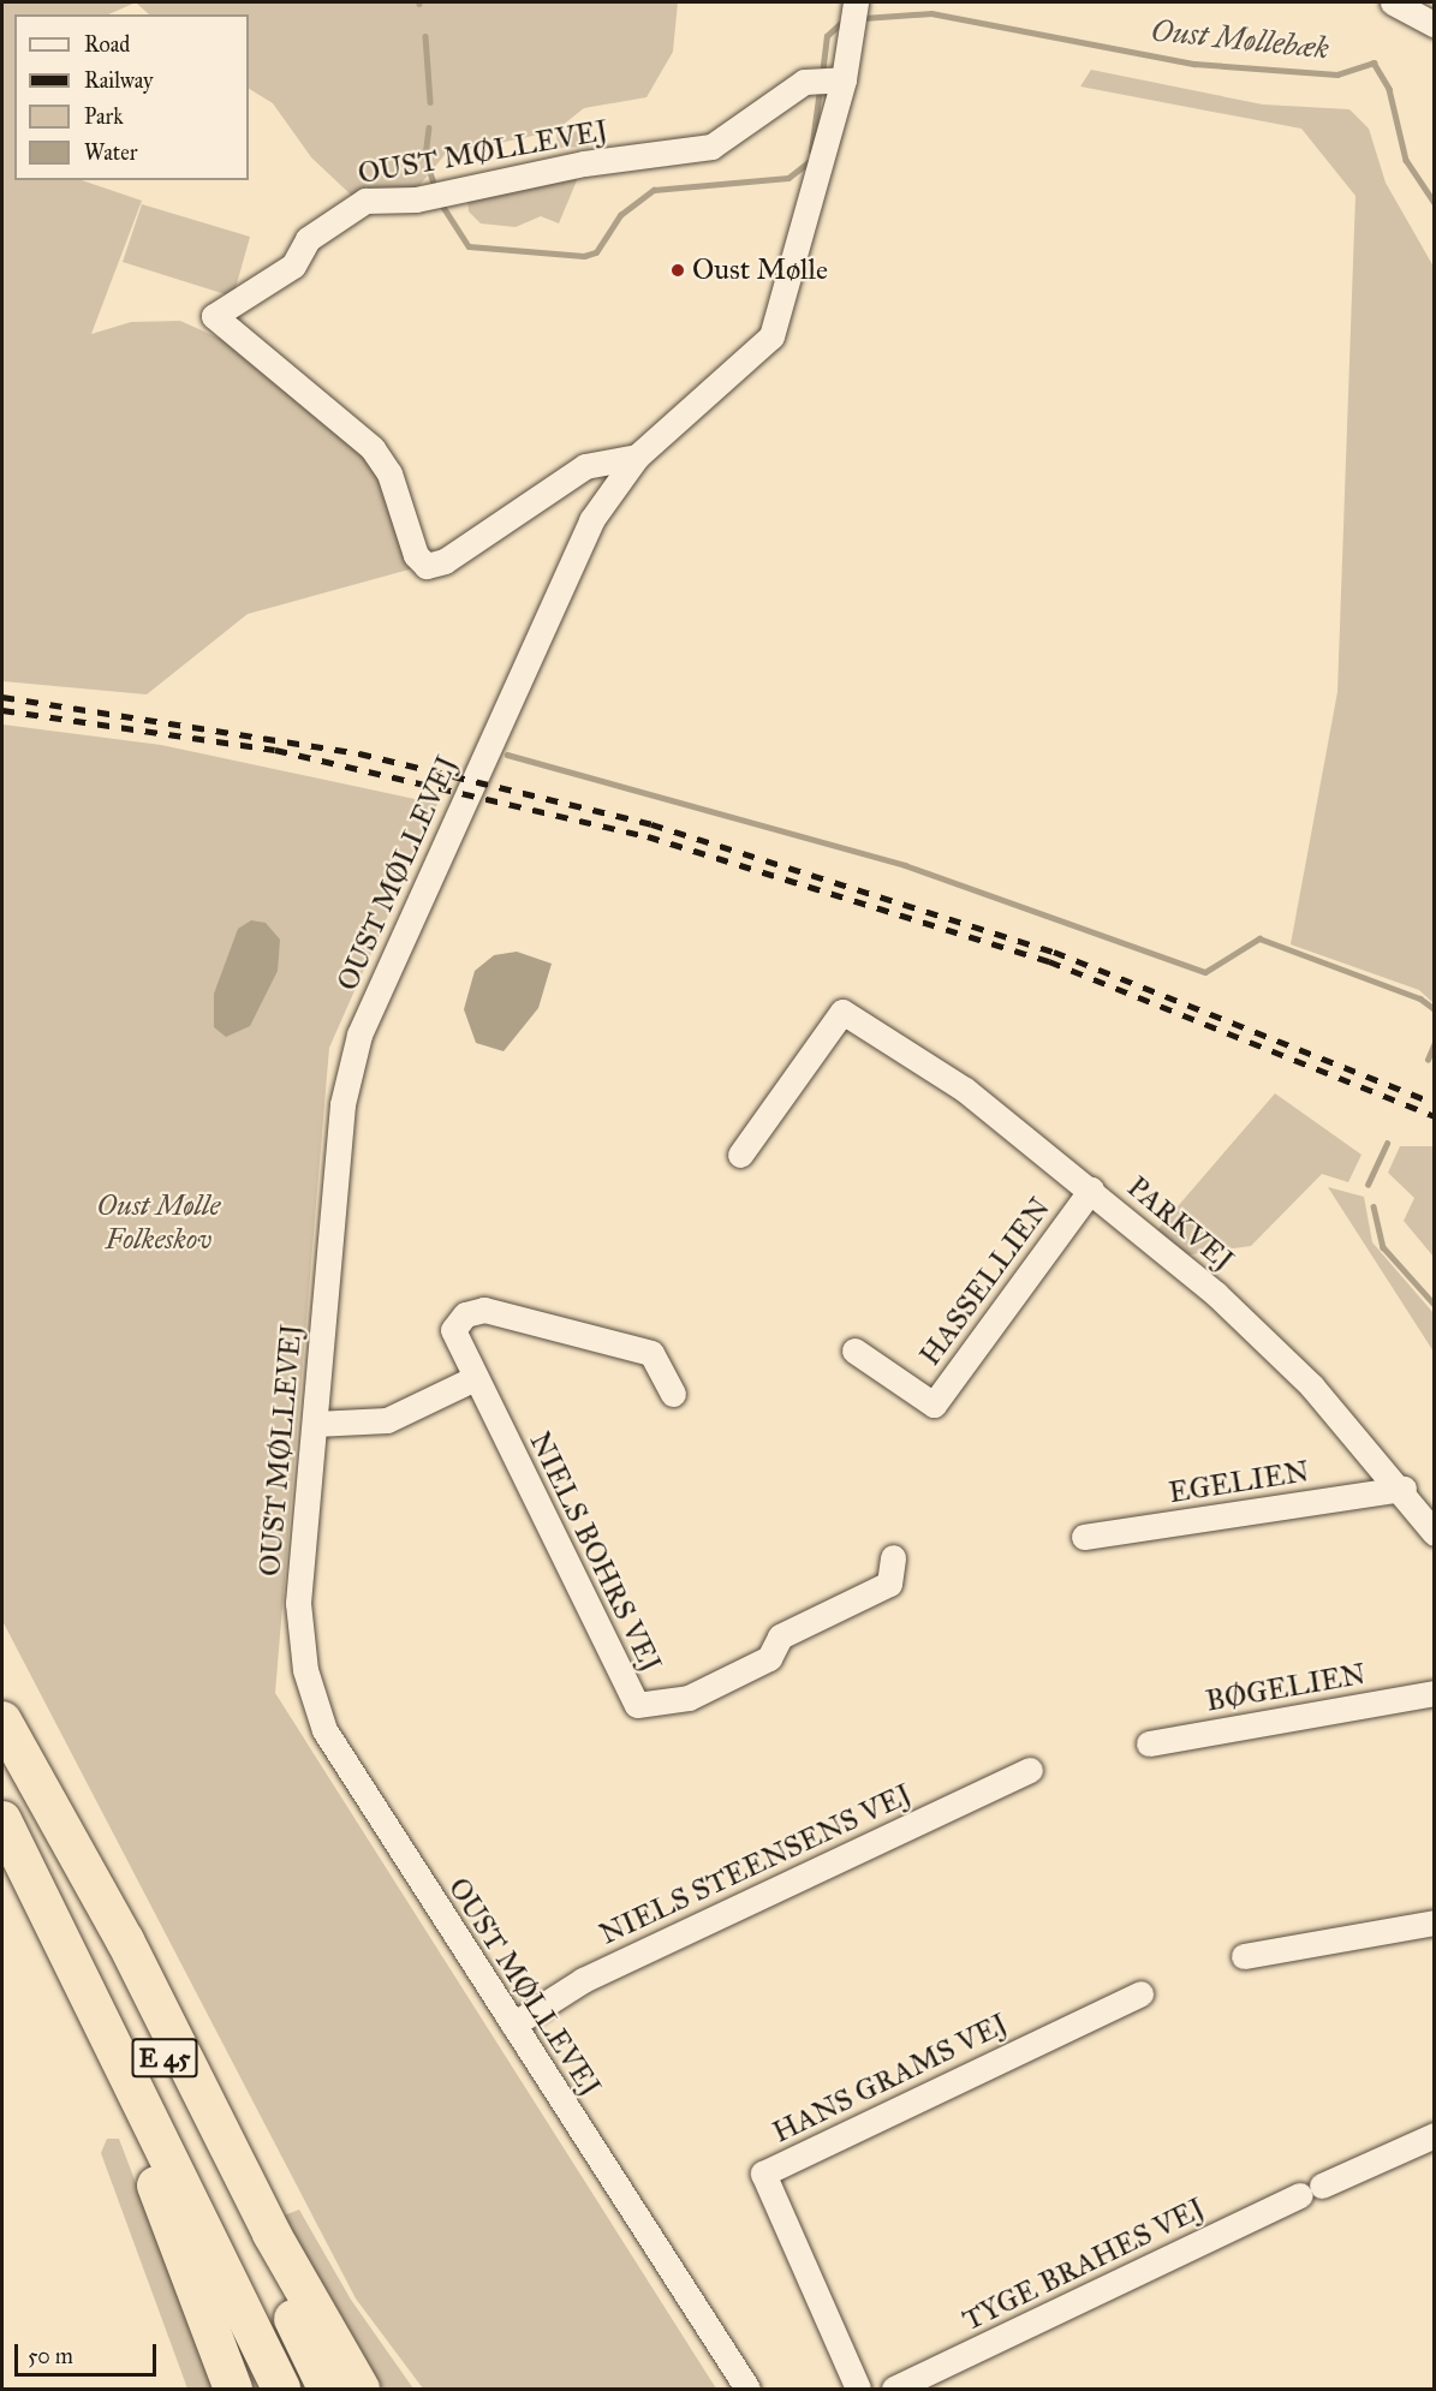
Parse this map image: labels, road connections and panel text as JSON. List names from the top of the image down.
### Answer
{
  "streets": {
    "highway": ["E 45"],
    "street": [
      "OUST MØLLEVEJ",
      "PARKVEJ",
      "HASSELLIEN",
      "EGELIEN",
      "NIELS BOHRS VEJ",
      "BØGELIEN",
      "NIELS STEENSENS VEJ",
      "HANS GRAMS VEJ",
      "TYGE BRAHES VEJ"
    ]
  },
  "crossings": [
    ["OUST MØLLEVEJ", "NIELS STEENSENS VEJ"],
    ["PARKVEJ", "HASSELLIEN"],
    ["PARKVEJ", "EGELIEN"]
  ],
  "water": ["Oust Møllebæk"],
  "parks": ["Oust Mølle Folkeskov"],
  "places": ["Oust Mølle"],
  "legend": [
    "Road",
    "Railway",
    "Park",
    "Water"
  ],
  "scale_bar": "50 m"
}
